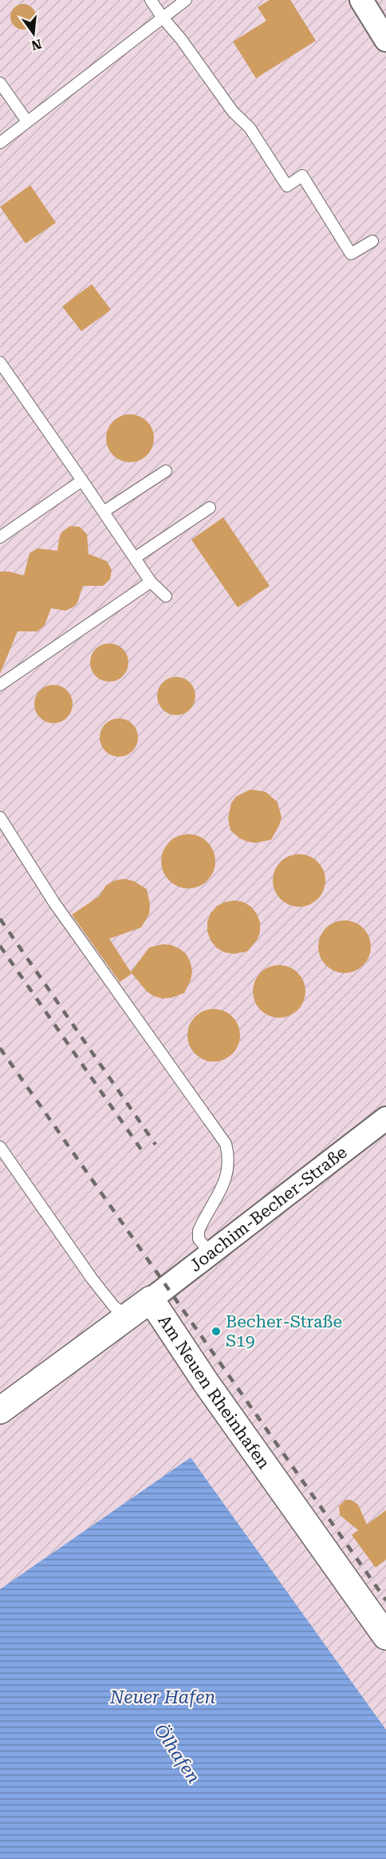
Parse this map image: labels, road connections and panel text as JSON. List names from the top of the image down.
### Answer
{
  "streets": {
    "street": ["Joachim-Becher-Straße", "Am Neuen Rheinhafen"]
  },
  "crossings": [
    ["Joachim-Becher-Straße", "Am Neuen Rheinhafen"]
  ],
  "water": ["Neuer Hafen", "Ölhafen"],
  "places": ["Becher-Straße S19"],
  "north": "bottom"
}
